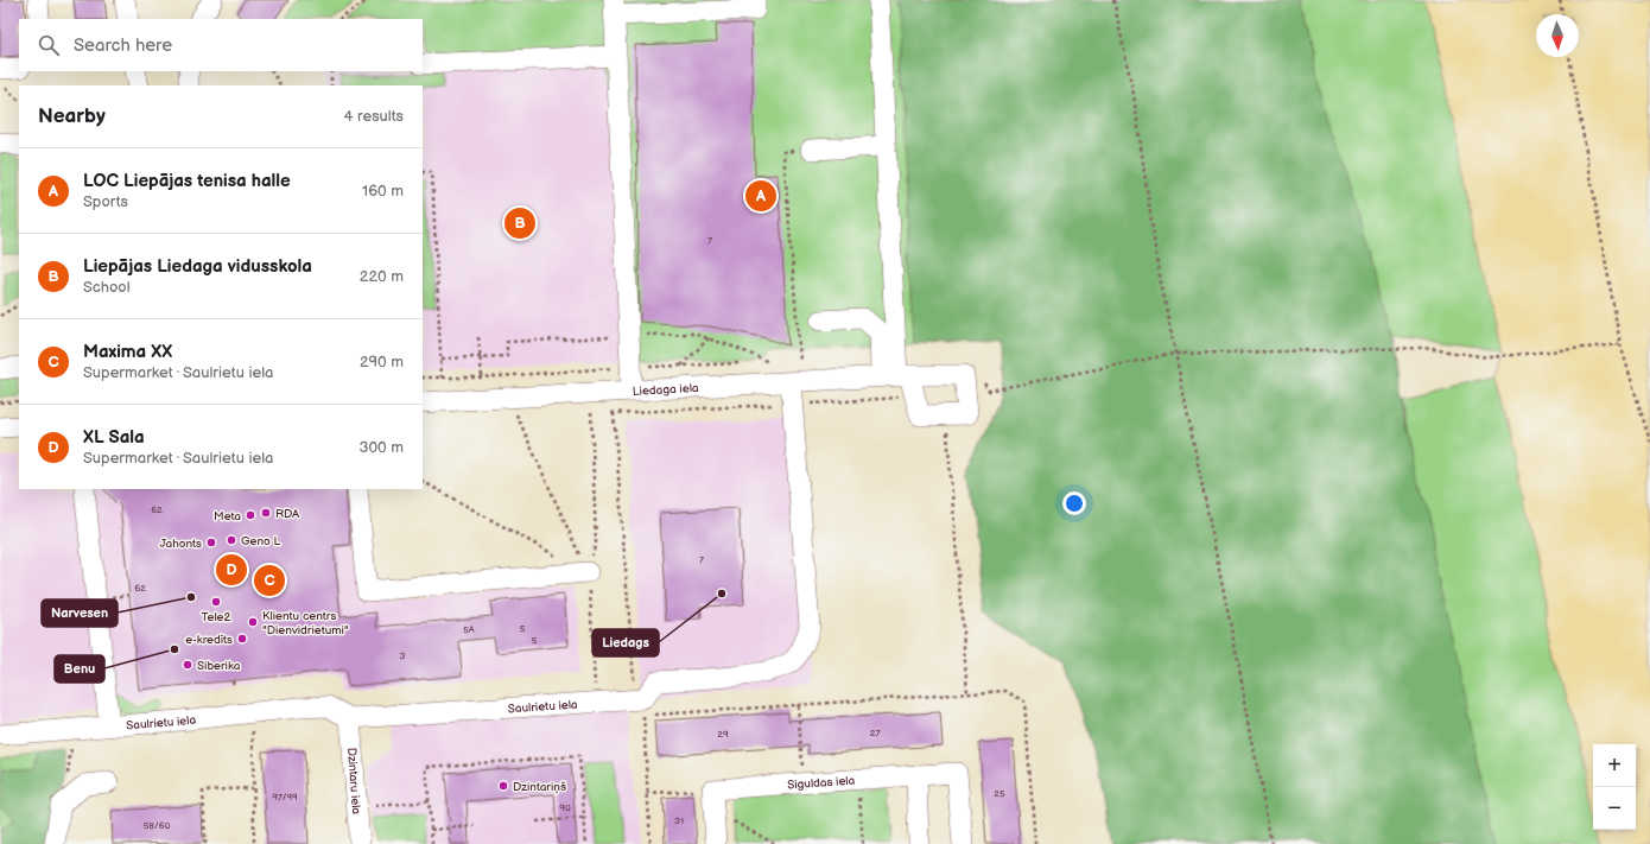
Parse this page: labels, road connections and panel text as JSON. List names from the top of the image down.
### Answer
{
  "streets": {
    "street": [
      "Liedaga iela",
      "Saulrietu iela",
      "Dzintaru iela",
      "Siguldas iela"
    ]
  },
  "crossings": [
    ["Liedaga iela", "Saulrietu iela"],
    ["Saulrietu iela", "Dzintaru iela"]
  ],
  "places": [
    "RDA",
    "Meta",
    "Geno L",
    "Jahonts",
    "Liedags",
    "Narvesen",
    "Tele2",
    "Klientu centrs \"Dienvidrietumi\"",
    "e-kredīts",
    "Benu",
    "Siberika",
    "Dzintariņš"
  ],
  "house_numbers": [
    "7",
    "62",
    "7",
    "62",
    "5",
    "5A",
    "5",
    "3",
    "27",
    "29",
    "25",
    "97/99",
    "90",
    "31",
    "58/60"
  ],
  "north": "bottom",
  "page": {
    "search": "Search here",
    "heading": ["Nearby", "4 results"],
    "list": [
      {
        "mark": "A",
        "name": "LOC Liepājas tenisa halle",
        "note": "Sports",
        "value": "160 m"
      },
      {
        "mark": "B",
        "name": "Liepājas Liedaga vidusskola",
        "note": "School",
        "value": "220 m"
      },
      {
        "mark": "C",
        "name": "Maxima XX",
        "note": "Supermarket · Saulrietu iela",
        "value": "290 m"
      },
      {
        "mark": "D",
        "name": "XL Sala",
        "note": "Supermarket · Saulrietu iela",
        "value": "300 m"
      }
    ],
    "pins": [
      "A",
      "B",
      "D",
      "C"
    ],
    "map_buttons": ["+", "−"]
  }
}
